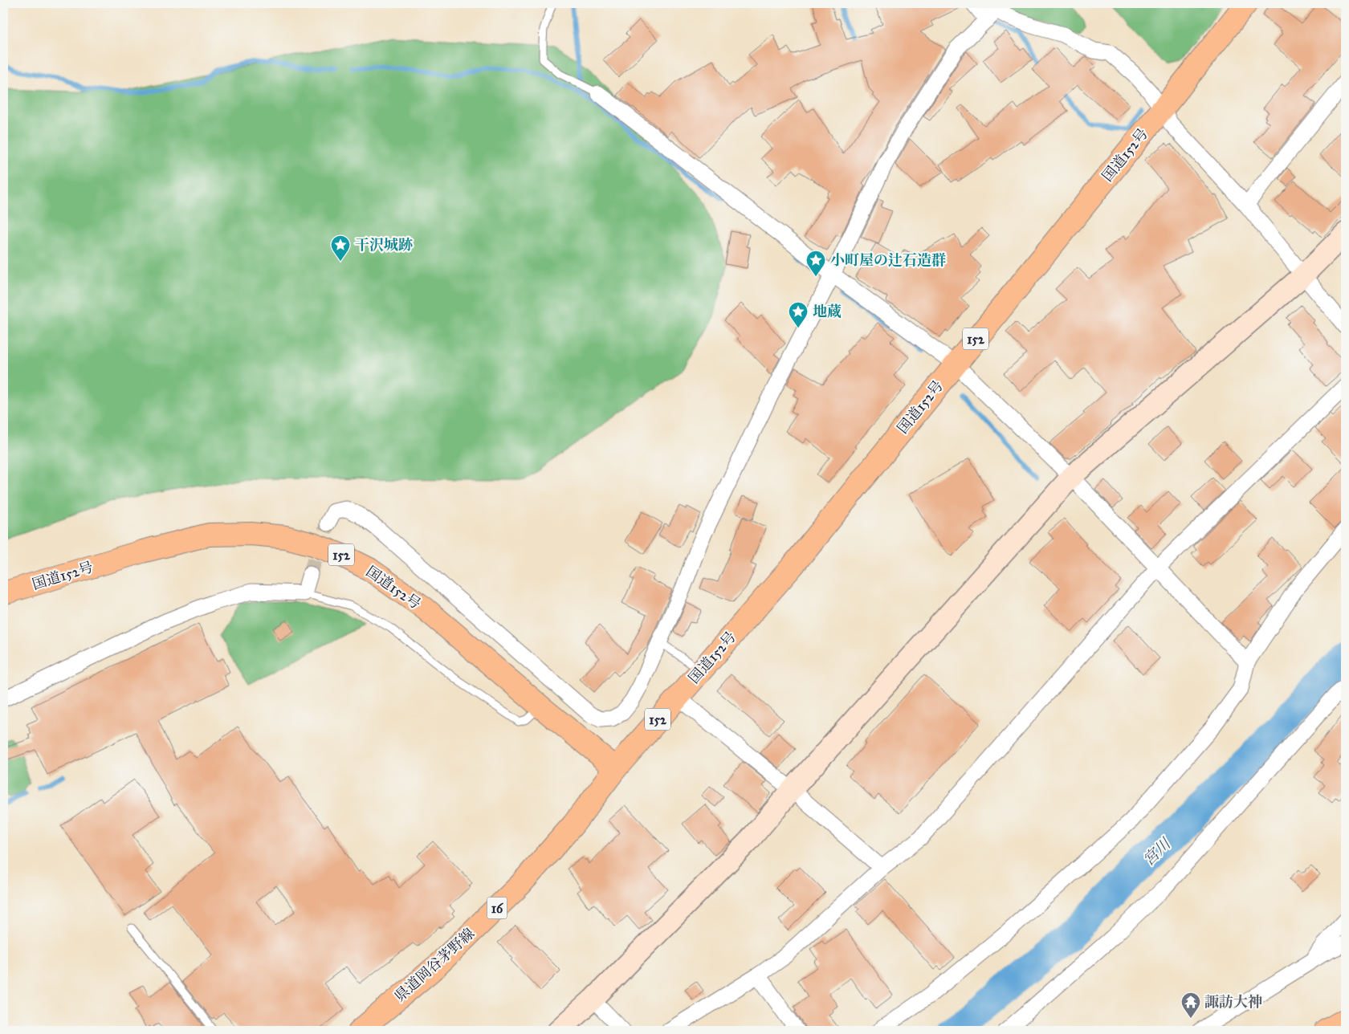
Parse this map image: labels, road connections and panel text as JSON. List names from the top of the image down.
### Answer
{
  "streets": {
    "main road": [
      "国道152号",
      "152",
      "16",
      "県道岡谷茅野線"
    ]
  },
  "crossings": [
    ["国道152号", "県道岡谷茅野線"]
  ],
  "water": ["宮川"],
  "places": {
    "place": ["干沢城跡", "小町屋の辻石造群", "地蔵"],
    "temple": ["諏訪大神"]
  }
}
